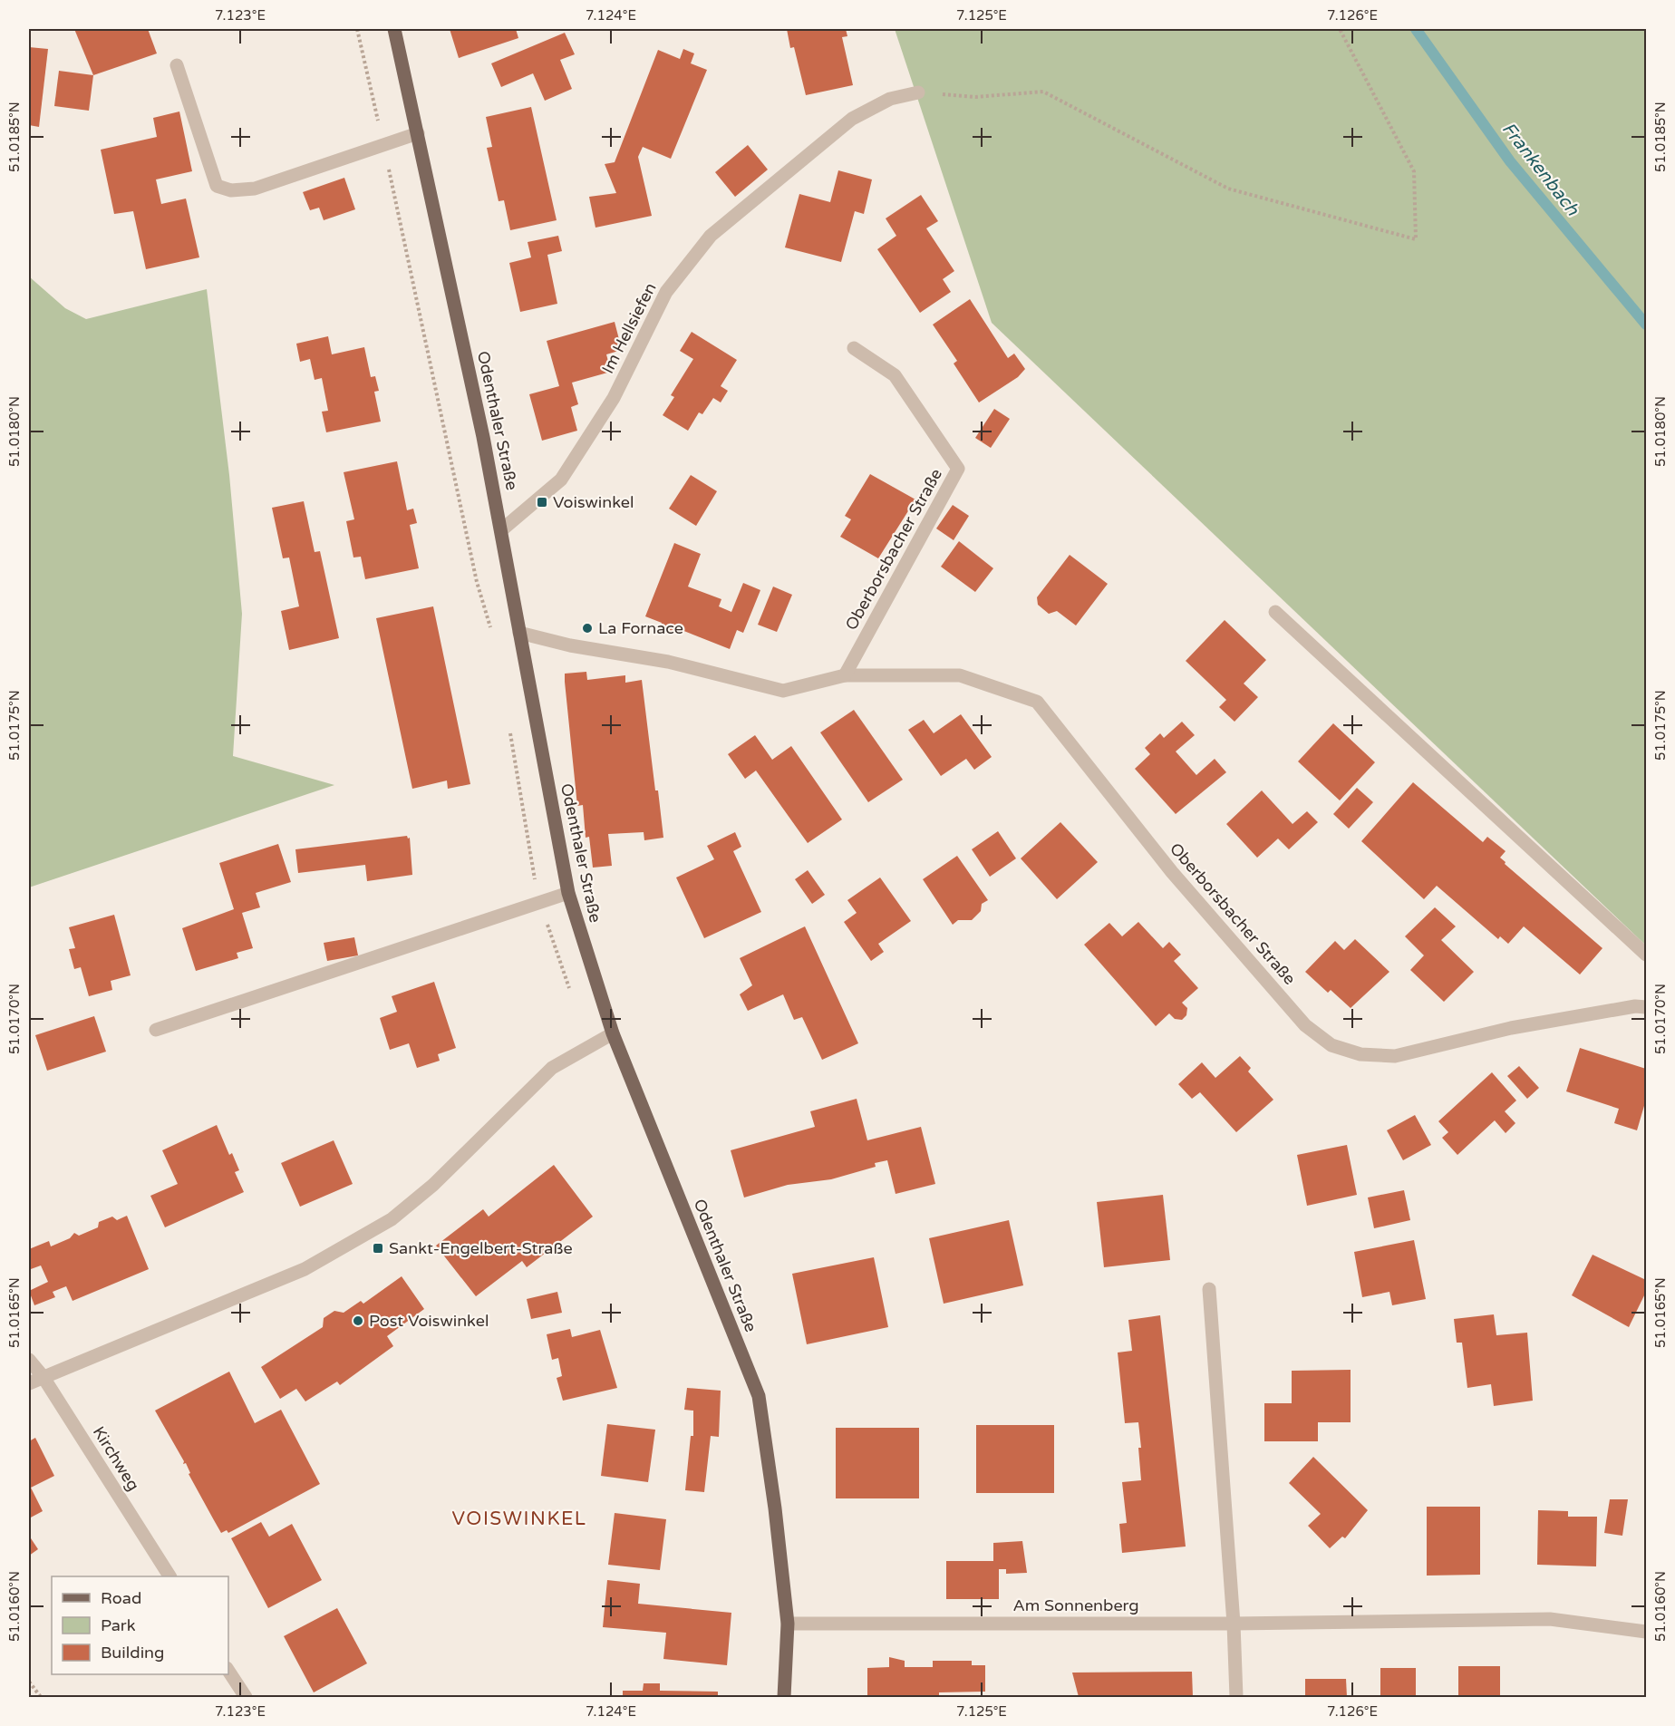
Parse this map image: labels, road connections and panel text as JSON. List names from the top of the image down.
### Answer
{
  "streets": {
    "main road": ["Odenthaler Straße"],
    "street": [
      "Im Hellsiefen",
      "Oberborsbacher Straße",
      "Kirchweg",
      "Am Sonnenberg"
    ]
  },
  "crossings": [
    ["Im Hellsiefen", "Odenthaler Straße"],
    ["Odenthaler Straße", "Oberborsbacher Straße"],
    ["Odenthaler Straße", "Am Sonnenberg"]
  ],
  "districts": ["VOISWINKEL"],
  "water": ["Frankenbach"],
  "places": {
    "transit": ["Voiswinkel", "Sankt-Engelbert-Straße"],
    "other": ["La Fornace", "Post Voiswinkel"]
  },
  "legend": ["Road", "Park", "Building"],
  "coordinates": [
    "7.123°E",
    "7.124°E",
    "7.125°E",
    "7.126°E",
    "51.0185°N",
    "51.0180°N",
    "51.0175°N",
    "51.0170°N",
    "51.0165°N",
    "51.0160°N"
  ]
}
